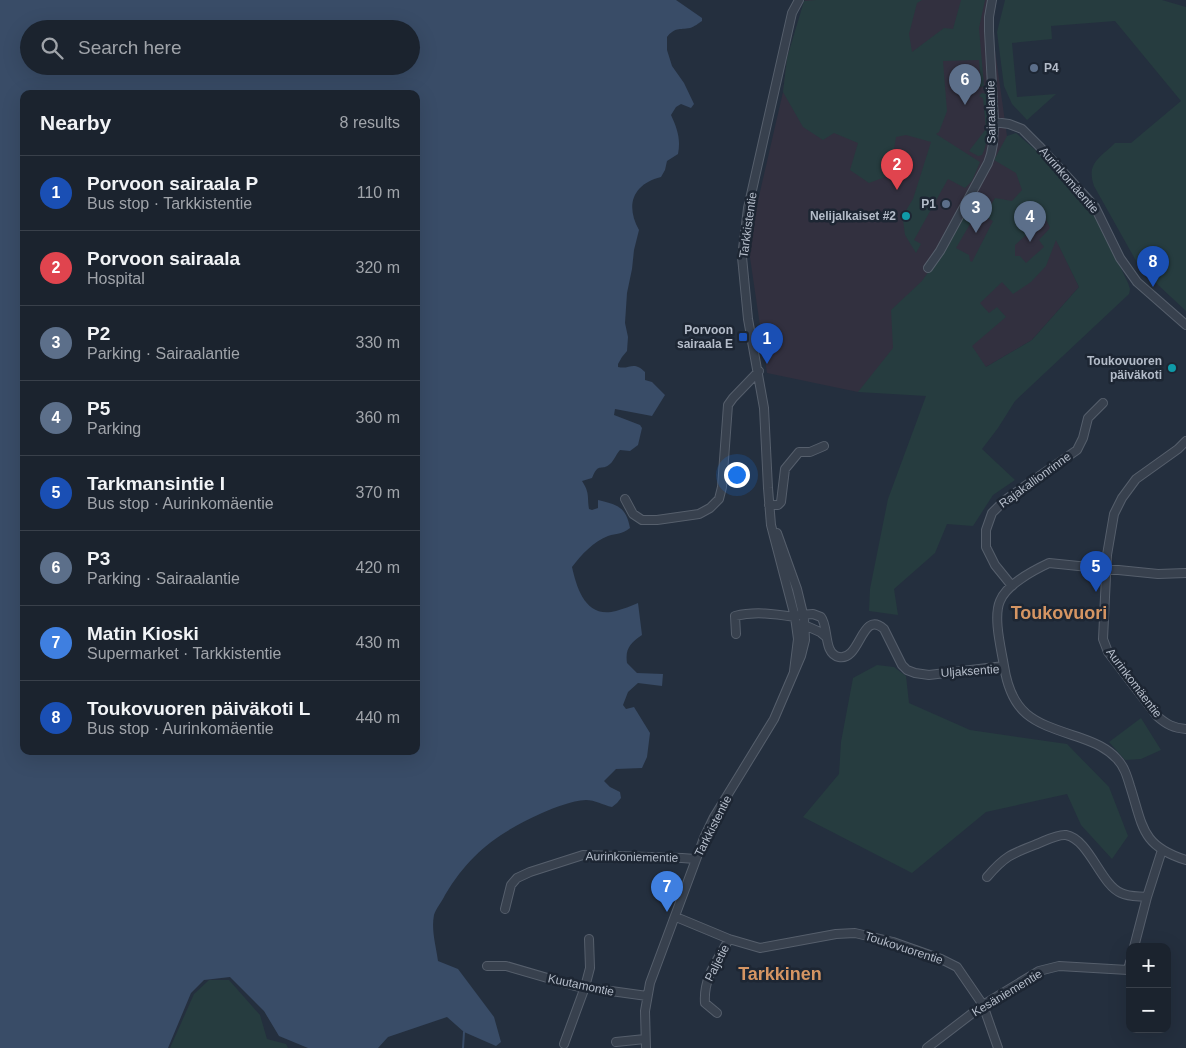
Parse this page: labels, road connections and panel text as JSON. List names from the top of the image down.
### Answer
{
  "streets": {
    "street": [
      "Sairaalantie",
      "Aurinkomäentie",
      "Tarkkistentie",
      "Rajakallionrinne",
      "Uljaksentie",
      "Aurinkoniementie",
      "Toukovuorentie",
      "Paljetie",
      "Kuutamontie",
      "Kesäniementie"
    ]
  },
  "crossings": [
    ["Sairaalantie", "Aurinkomäentie"],
    ["Tarkkistentie", "Uljaksentie"],
    ["Tarkkistentie", "Aurinkoniementie"],
    ["Tarkkistentie", "Toukovuorentie"],
    ["Tarkkistentie", "Kuutamontie"],
    ["Toukovuorentie", "Paljetie"],
    ["Toukovuorentie", "Kesäniementie"]
  ],
  "districts": ["Toukovuori", "Tarkkinen"],
  "places": {
    "other": [
      "P4",
      "P1",
      "Nelijalkaiset #2",
      "Toukovuoren päiväkoti"
    ],
    "transit": ["Porvoon sairaala E"]
  },
  "page": {
    "search": "Search here",
    "pins": [
      "6",
      "2",
      "3",
      "4",
      "8",
      "1",
      "5",
      "7"
    ],
    "heading": ["Nearby", "8 results"],
    "list": [
      {
        "mark": "1",
        "name": "Porvoon sairaala P",
        "note": "Bus stop · Tarkkistentie",
        "value": "110 m"
      },
      {
        "mark": "2",
        "name": "Porvoon sairaala",
        "note": "Hospital",
        "value": "320 m"
      },
      {
        "mark": "3",
        "name": "P2",
        "note": "Parking · Sairaalantie",
        "value": "330 m"
      },
      {
        "mark": "4",
        "name": "P5",
        "note": "Parking",
        "value": "360 m"
      },
      {
        "mark": "5",
        "name": "Tarkmansintie I",
        "note": "Bus stop · Aurinkomäentie",
        "value": "370 m"
      },
      {
        "mark": "6",
        "name": "P3",
        "note": "Parking · Sairaalantie",
        "value": "420 m"
      },
      {
        "mark": "7",
        "name": "Matin Kioski",
        "note": "Supermarket · Tarkkistentie",
        "value": "430 m"
      },
      {
        "mark": "8",
        "name": "Toukovuoren päiväkoti L",
        "note": "Bus stop · Aurinkomäentie",
        "value": "440 m"
      }
    ],
    "map_buttons": ["+", "−"]
  }
}
